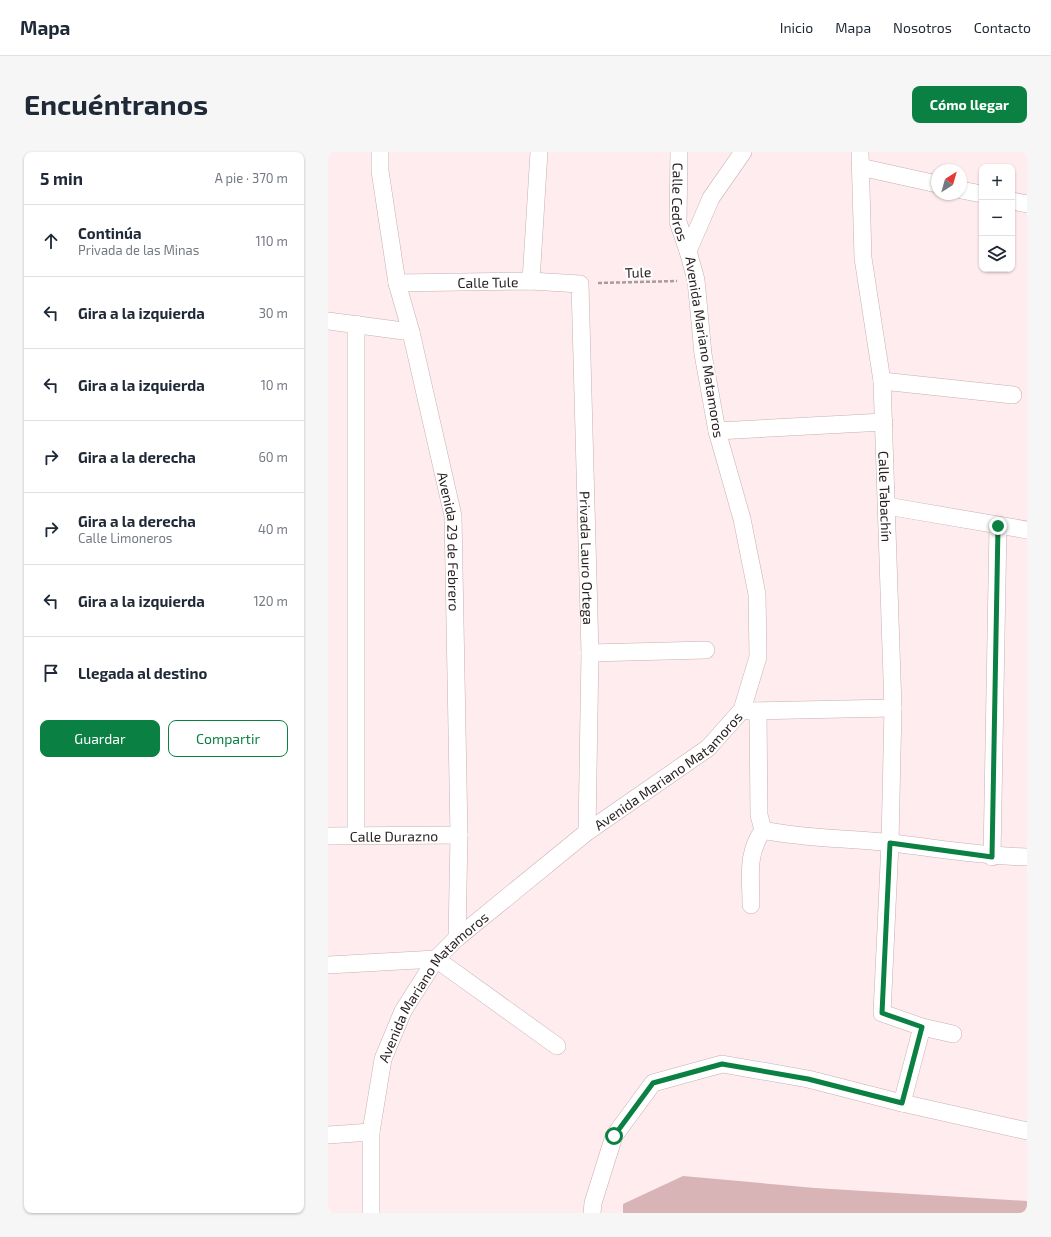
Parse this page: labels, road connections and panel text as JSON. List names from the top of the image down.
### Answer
{
  "streets": {
    "street": [
      "Calle Cedros",
      "Calle Tule",
      "Avenida Mariano Matamoros",
      "Calle Tabachín",
      "Avenida 29 de Febrero",
      "Privada Lauro Ortega",
      "Calle Durazno"
    ],
    "path": ["Tule"]
  },
  "crossings": [
    ["Calle Cedros", "Avenida Mariano Matamoros"],
    ["Tule", "Calle Tule"],
    ["Tule", "Avenida Mariano Matamoros"],
    ["Tule", "Privada Lauro Ortega"],
    ["Calle Tule", "Avenida 29 de Febrero"],
    ["Calle Tule", "Privada Lauro Ortega"],
    ["Avenida Mariano Matamoros", "Avenida 29 de Febrero"],
    ["Avenida Mariano Matamoros", "Privada Lauro Ortega"],
    ["Avenida 29 de Febrero", "Calle Durazno"]
  ],
  "north": "top right",
  "page": {
    "header": "Mapa",
    "nav": [
      "Inicio",
      "Mapa",
      "Nosotros",
      "Contacto"
    ],
    "buttons": [
      "Cómo llegar",
      ["Guardar", "Compartir"]
    ],
    "title": "Encuéntranos",
    "heading": ["5 min", "A pie · 370 m"],
    "map_buttons": ["+", "−"],
    "list": [
      ["Continúa", "Privada de las Minas", "110 m"],
      ["Gira a la izquierda", "30 m"],
      ["Gira a la izquierda", "10 m"],
      ["Gira a la derecha", "60 m"],
      ["Gira a la derecha", "Calle Limoneros", "40 m"],
      ["Gira a la izquierda", "120 m"],
      "Llegada al destino"
    ]
  }
}
